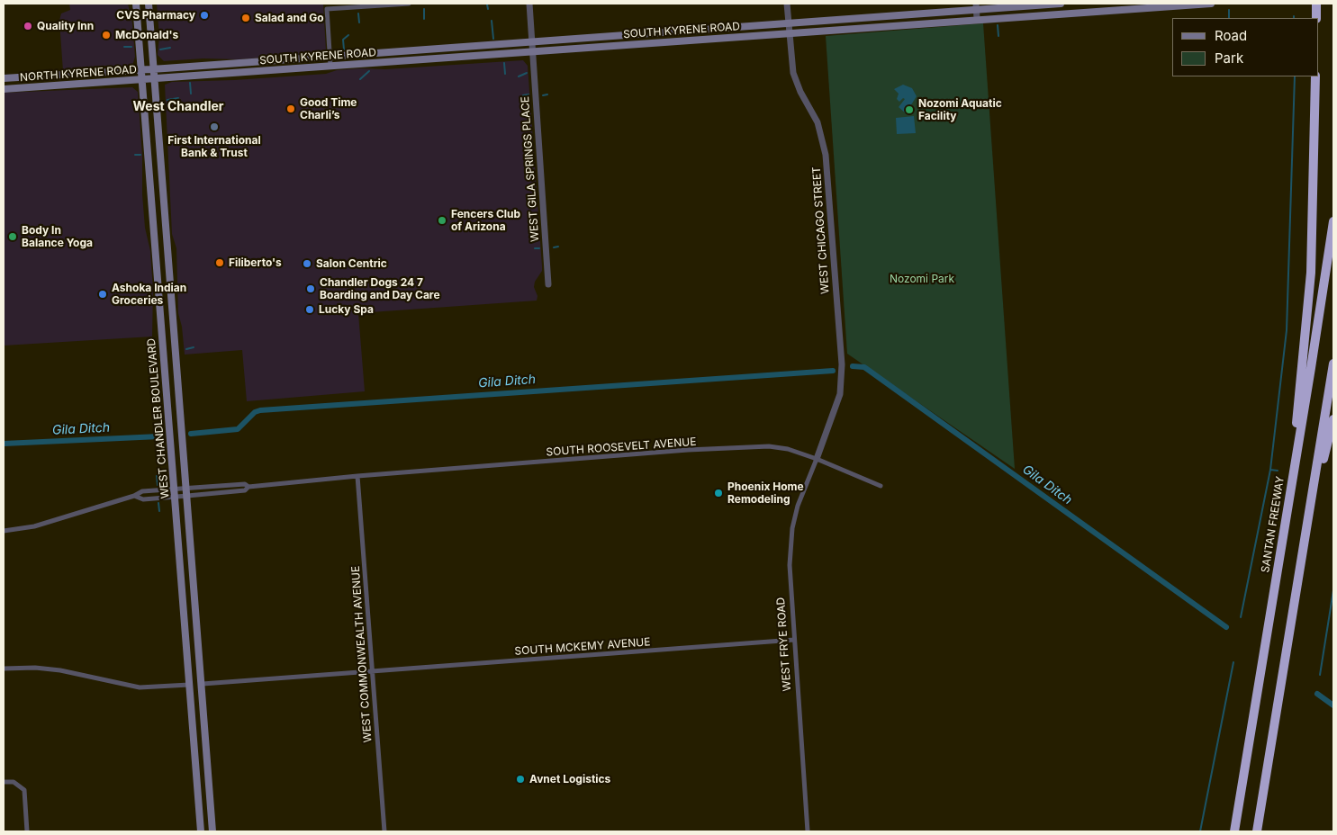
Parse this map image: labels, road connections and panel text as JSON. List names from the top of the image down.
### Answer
{
  "streets": {
    "highway": ["SANTAN FREEWAY"],
    "main road": ["SOUTH KYRENE ROAD", "NORTH KYRENE ROAD", "WEST CHANDLER BOULEVARD"],
    "street": [
      "WEST GILA SPRINGS PLACE",
      "WEST CHICAGO STREET",
      "SOUTH ROOSEVELT AVENUE",
      "WEST FRYE ROAD",
      "SOUTH MCKEMY AVENUE",
      "WEST COMMONWEALTH AVENUE"
    ]
  },
  "crossings": [
    ["SOUTH KYRENE ROAD", "NORTH KYRENE ROAD"],
    ["SOUTH KYRENE ROAD", "WEST GILA SPRINGS PLACE"],
    ["SOUTH KYRENE ROAD", "WEST CHICAGO STREET"],
    ["SOUTH KYRENE ROAD", "WEST CHANDLER BOULEVARD"],
    ["NORTH KYRENE ROAD", "WEST CHANDLER BOULEVARD"],
    ["WEST CHICAGO STREET", "SOUTH ROOSEVELT AVENUE"],
    ["WEST CHICAGO STREET", "WEST FRYE ROAD"],
    ["WEST CHANDLER BOULEVARD", "SOUTH ROOSEVELT AVENUE"],
    ["WEST CHANDLER BOULEVARD", "SOUTH MCKEMY AVENUE"],
    ["SOUTH ROOSEVELT AVENUE", "WEST FRYE ROAD"],
    ["SOUTH ROOSEVELT AVENUE", "WEST COMMONWEALTH AVENUE"],
    ["WEST FRYE ROAD", "SOUTH MCKEMY AVENUE"],
    ["SOUTH MCKEMY AVENUE", "WEST COMMONWEALTH AVENUE"]
  ],
  "districts": ["West Chandler"],
  "water": ["Gila Ditch"],
  "parks": ["Nozomi Park"],
  "places": [
    "CVS Pharmacy",
    "Salad and Go",
    "Quality Inn",
    "McDonald's",
    "Good Time Charli’s",
    "Nozomi Aquatic Facility",
    "First International Bank & Trust",
    "Fencers Club of Arizona",
    "Body In Balance Yoga",
    "Filiberto's",
    "Salon Centric",
    "Chandler Dogs 24 7 Boarding and Day Care",
    "Ashoka Indian Groceries",
    "Lucky Spa",
    "Phoenix Home Remodeling",
    "Avnet Logistics"
  ],
  "legend": ["Road", "Park"]
}
